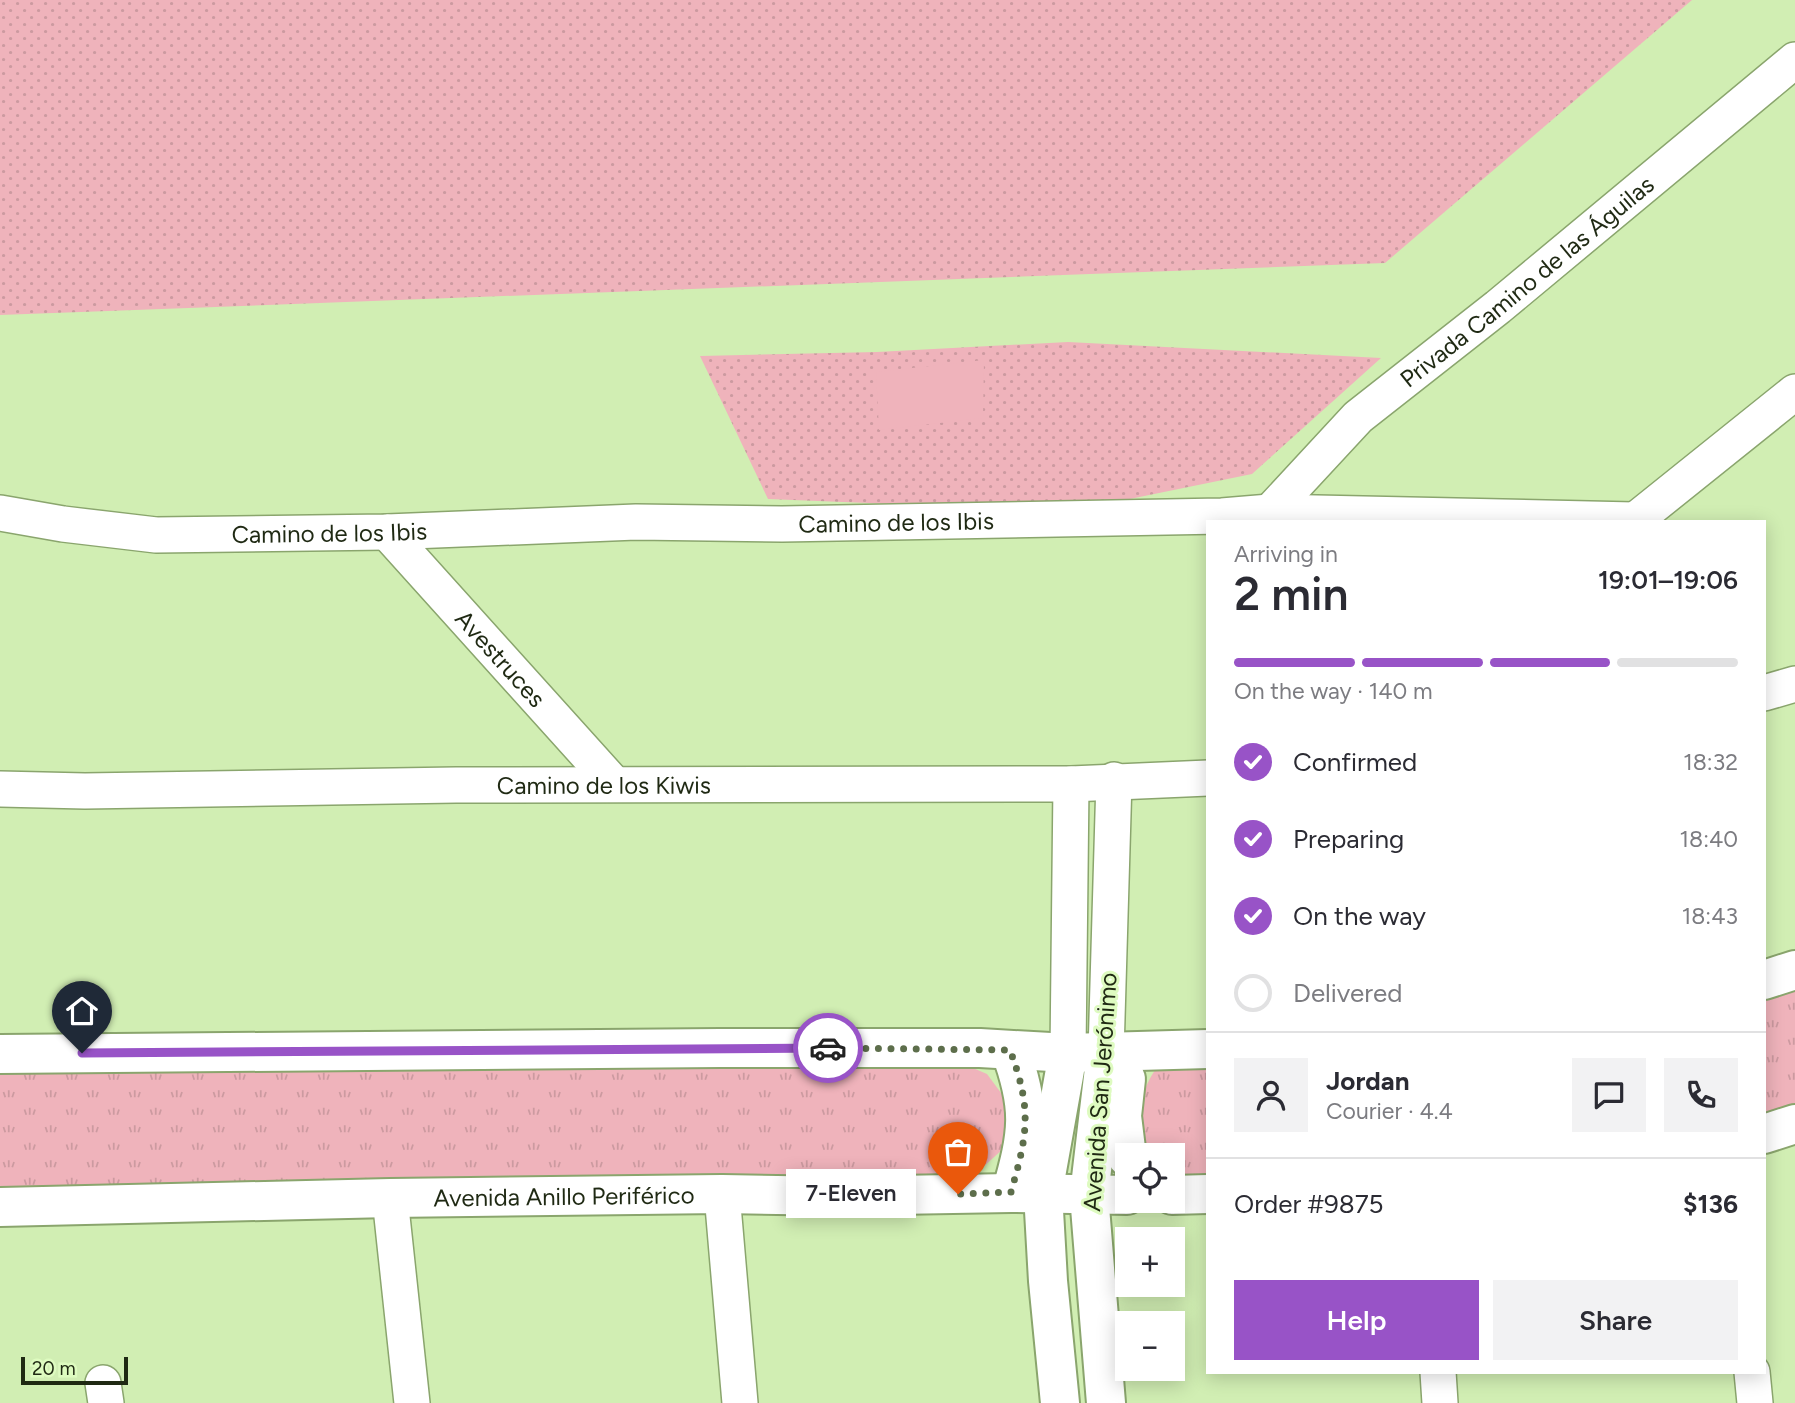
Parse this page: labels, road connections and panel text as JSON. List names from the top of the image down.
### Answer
{
  "streets": {
    "street": [
      "Privada Camino de las Águilas",
      "Camino de los Ibis",
      "Avestruces",
      "Camino de los Kiwis",
      "Avenida San Jerónimo",
      "Avenida Anillo Periférico"
    ]
  },
  "crossings": [
    ["Privada Camino de las Águilas", "Camino de los Ibis"],
    ["Camino de los Ibis", "Avestruces"],
    ["Avestruces", "Camino de los Kiwis"],
    ["Camino de los Kiwis", "Avenida San Jerónimo"],
    ["Avenida San Jerónimo", "Avenida Anillo Periférico"]
  ],
  "places": ["7-Eleven"],
  "scale_bar": "20 m",
  "page": {
    "heading": ["2 min", "Arriving in", "19:01–19:06"],
    "panel": [
      "Jordan",
      "Courier · 4.4",
      "Order #9875",
      "$136"
    ],
    "bar": "On the way · 140 m",
    "list": [
      ["Confirmed", "18:32"],
      ["Preparing", "18:40"],
      ["On the way", "18:43"],
      "Delivered"
    ],
    "map_buttons": ["+", "−"],
    "bubble": "7-Eleven",
    "buttons": ["Help", "Share"],
    "scale": "20 m"
  }
}
